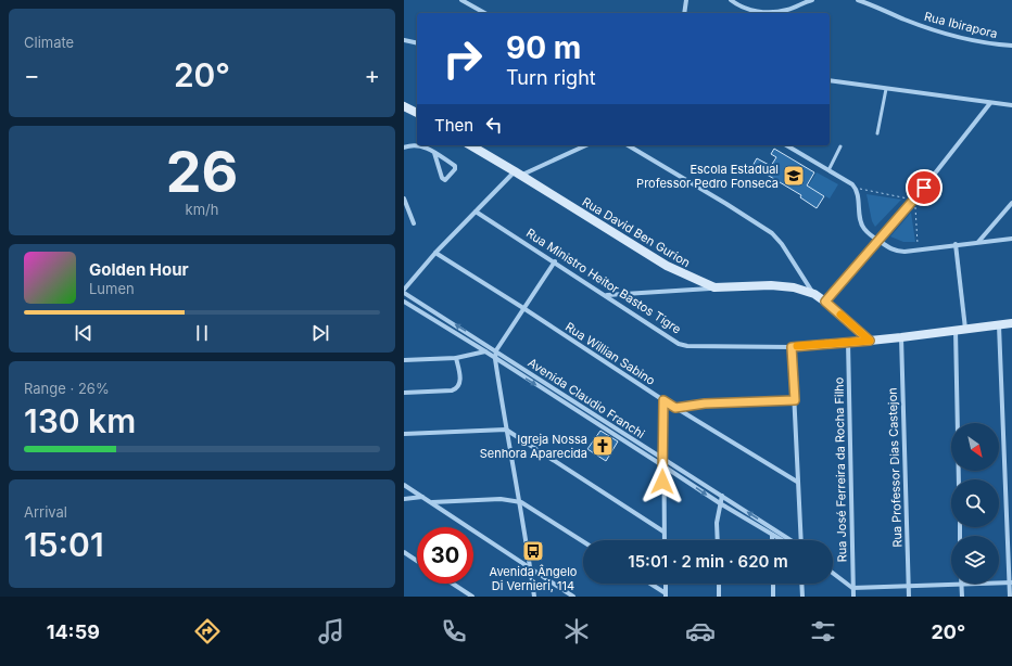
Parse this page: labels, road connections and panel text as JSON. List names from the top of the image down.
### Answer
{
  "streets": {
    "street": [
      "Rua Ibirapora",
      "Rua David Ben Gurion",
      "Rua Ministro Heitor Bastos Tigre",
      "Rua Willian Sabino",
      "Avenida Claudio Franchi",
      "Rua Professor Dias Castejon",
      "Rua José Ferreira da Rocha Filho"
    ]
  },
  "crossings": [
    ["Rua David Ben Gurion", "Rua Ministro Heitor Bastos Tigre"],
    ["Rua Ministro Heitor Bastos Tigre", "Rua Professor Dias Castejon"],
    ["Rua Ministro Heitor Bastos Tigre", "Rua José Ferreira da Rocha Filho"]
  ],
  "places": {
    "school or university": ["Escola Estadual Professor Pedro Fonseca"],
    "church": ["Igreja Nossa Senhora Aparecida"],
    "bus stop": ["Avenida Ângelo Di Vernieri, 114"]
  },
  "north": "bottom right",
  "page": {
    "tile": [
      "Climate",
      ["26", "km/h"],
      ["Range · 26%", "130 km"],
      ["Arrival", "15:01"]
    ],
    "turn": ["90 m", "Turn right"],
    "heat": ["−", "20°", "+"],
    "then": "Then",
    "song": ["Golden Hour", "Lumen"],
    "limit": "30",
    "trip": "15:01 · 2 min · 620 m",
    "tabs": ["14:59", "20°"]
  }
}
